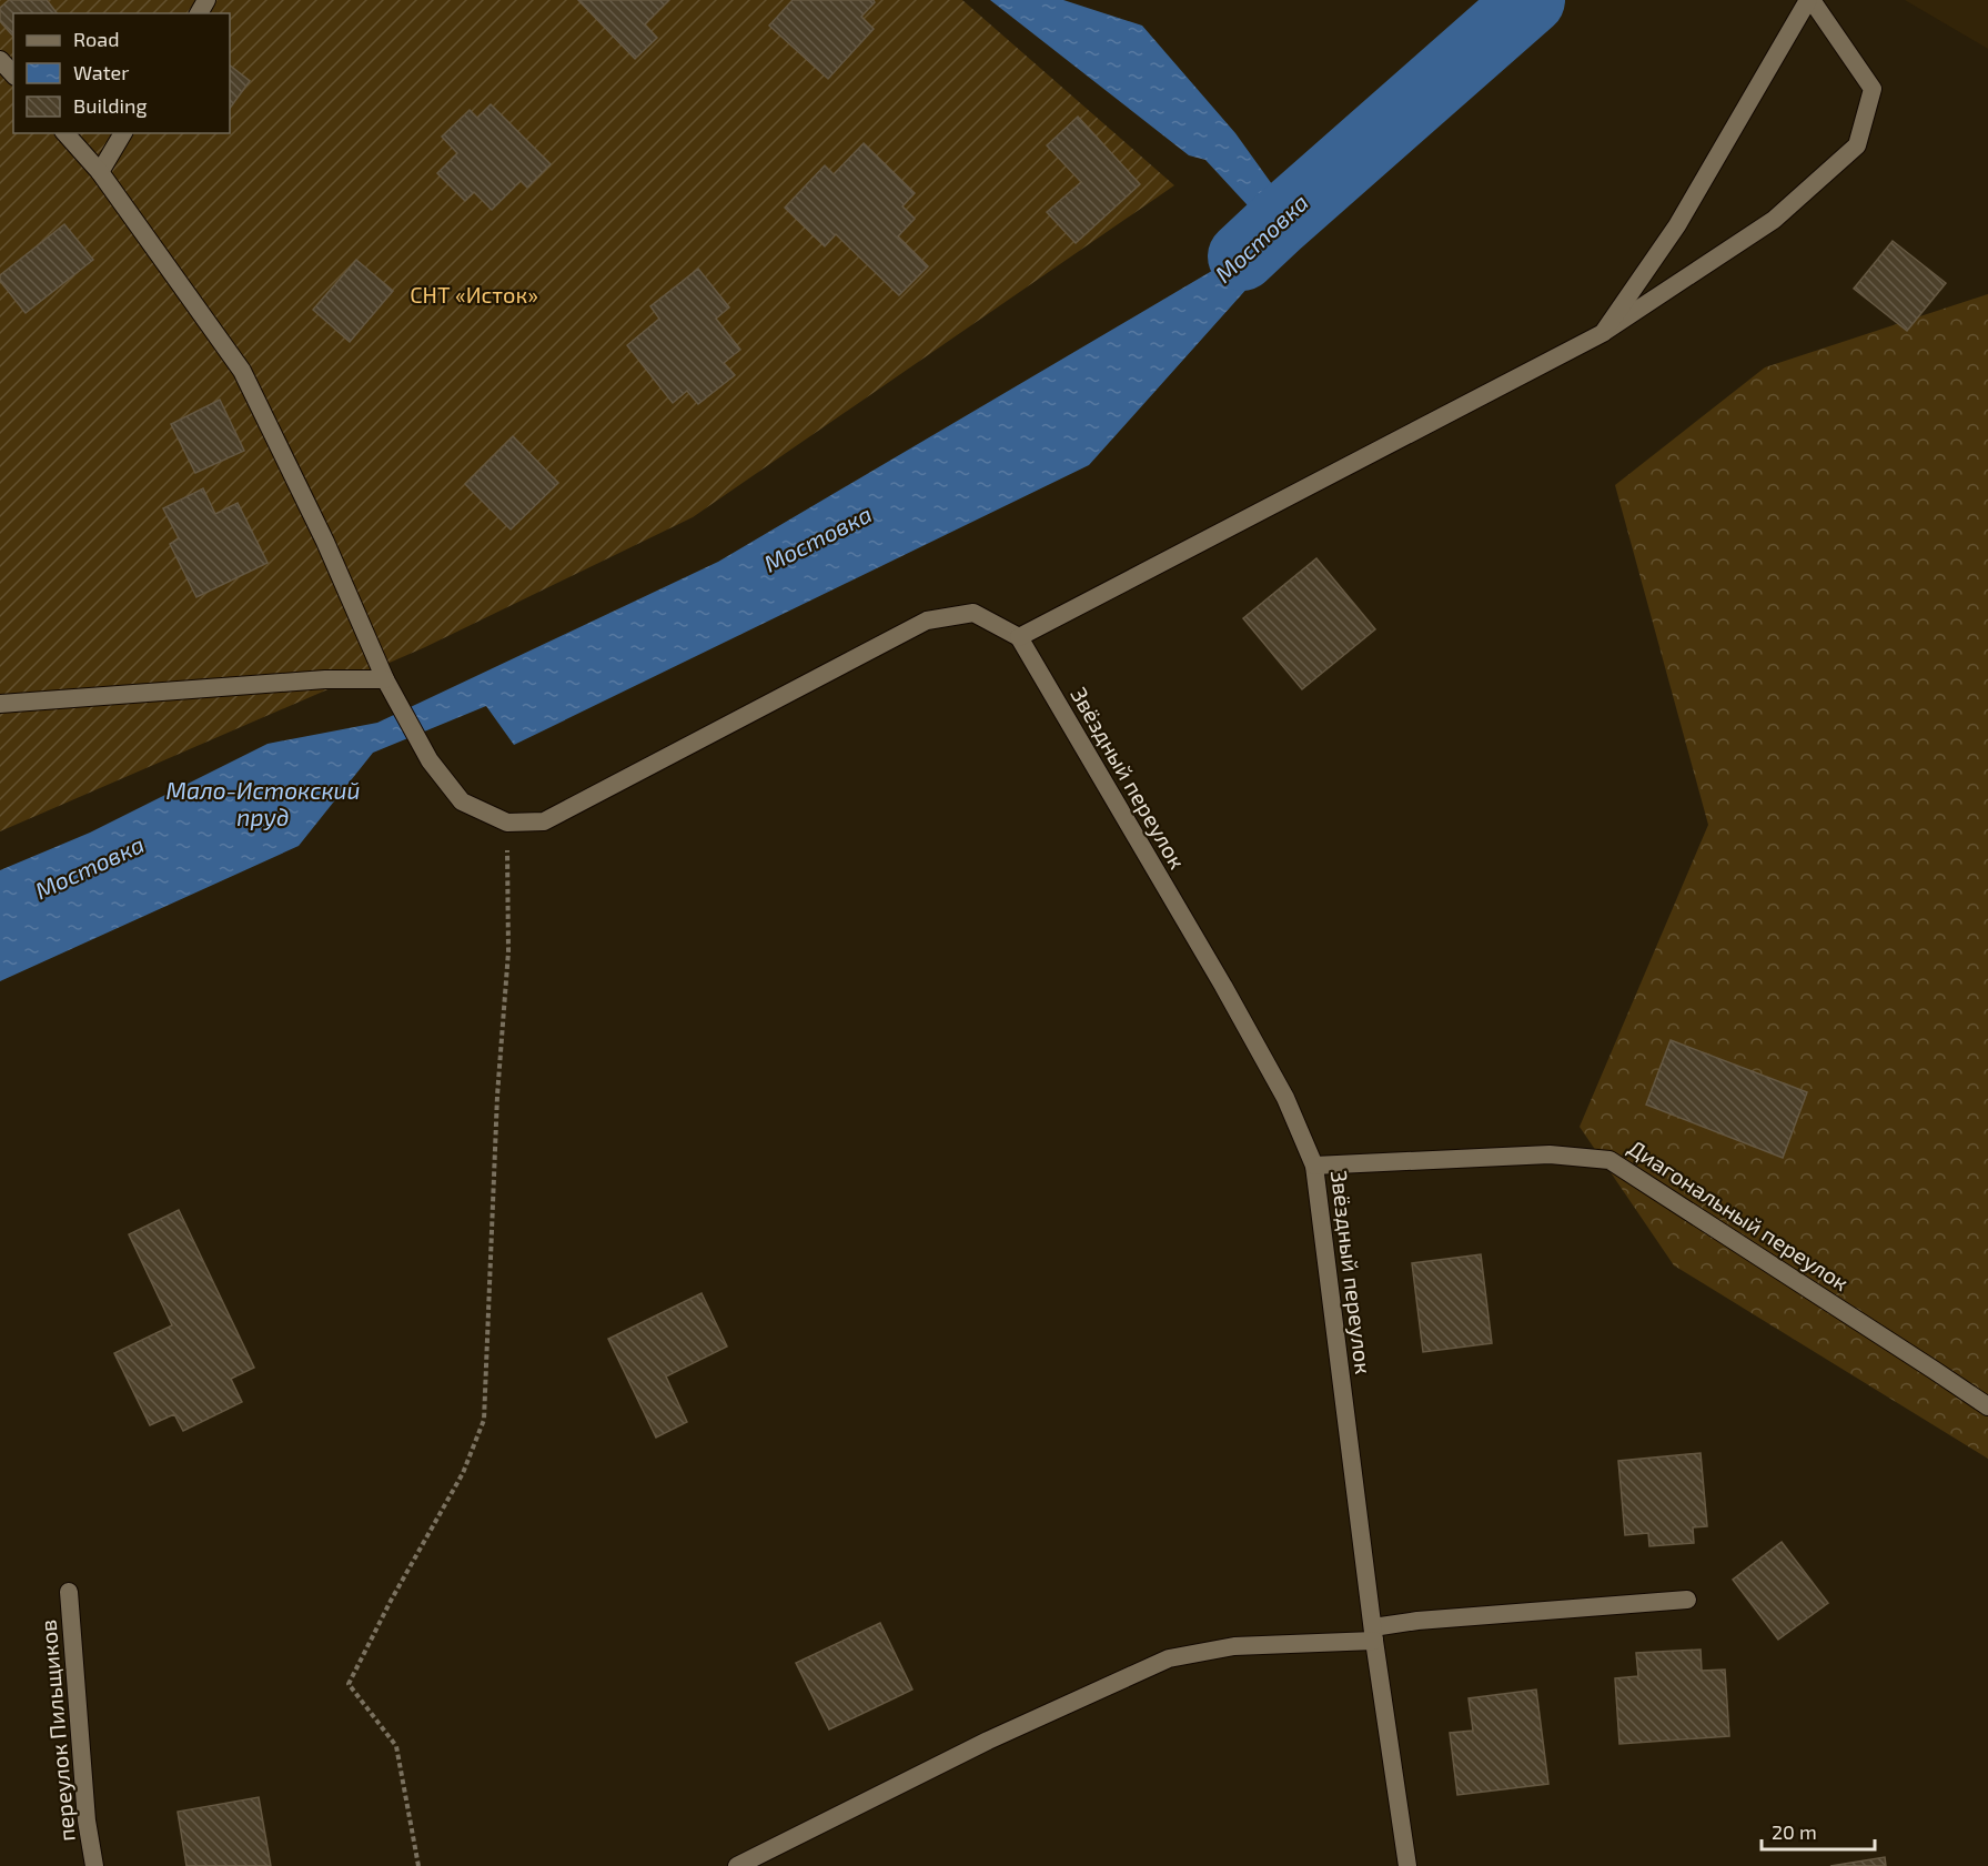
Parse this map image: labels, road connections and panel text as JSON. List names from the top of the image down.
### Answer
{
  "streets": {
    "street": ["Звёздный переулок", "Диагональный переулок", "переулок Пильщиков"]
  },
  "crossings": [
    ["Звёздный переулок", "Диагональный переулок"]
  ],
  "water": ["Мостовка", "Мало-Истокский пруд"],
  "parks": ["СНТ «Исток»"],
  "legend": ["Road", "Water", "Building"],
  "scale_bar": "20 m"
}
